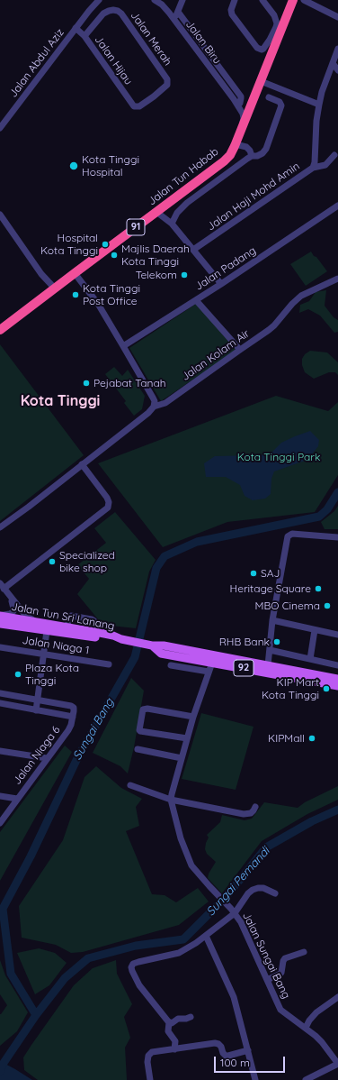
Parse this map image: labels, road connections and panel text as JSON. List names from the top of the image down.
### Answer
{
  "streets": {
    "highway": ["Jalan Tun Habab", "91"],
    "main road": ["Jalan Tun Sri Lanang", "92"],
    "street": [
      "Jalan Merah",
      "Jalan Biru",
      "Jalan Hijau",
      "Jalan Abdul Aziz",
      "Jalan Haji Mohd Amin",
      "Jalan Padang",
      "Jalan Kolam Air",
      "Jalan Niaga 1",
      "Jalan Niaga 6",
      "Jalan Sungai Bang"
    ]
  },
  "crossings": [
    ["Jalan Merah", "Jalan Hijau"],
    ["Jalan Biru", "Jalan Tun Habab"],
    ["Jalan Hijau", "Jalan Abdul Aziz"],
    ["Jalan Tun Sri Lanang", "Jalan Sungai Bang"]
  ],
  "districts": ["Kota Tinggi"],
  "water": ["Sungai Bang", "Sungai Pemandi"],
  "parks": ["Kota Tinggi Park"],
  "places": [
    "Kota Tinggi Hospital",
    "Hospital Kota Tinggi",
    "Majlis Daerah Kota Tinggi",
    "Telekom",
    "Kota Tinggi Post Office",
    "Pejabat Tanah",
    "Specialized bike shop",
    "SAJ",
    "Heritage Square",
    "MBO Cinema",
    "RHB Bank",
    "Plaza Kota Tinggi",
    "KIP Mart Kota Tinggi",
    "KIPMall"
  ],
  "scale_bar": "100 m"
}
